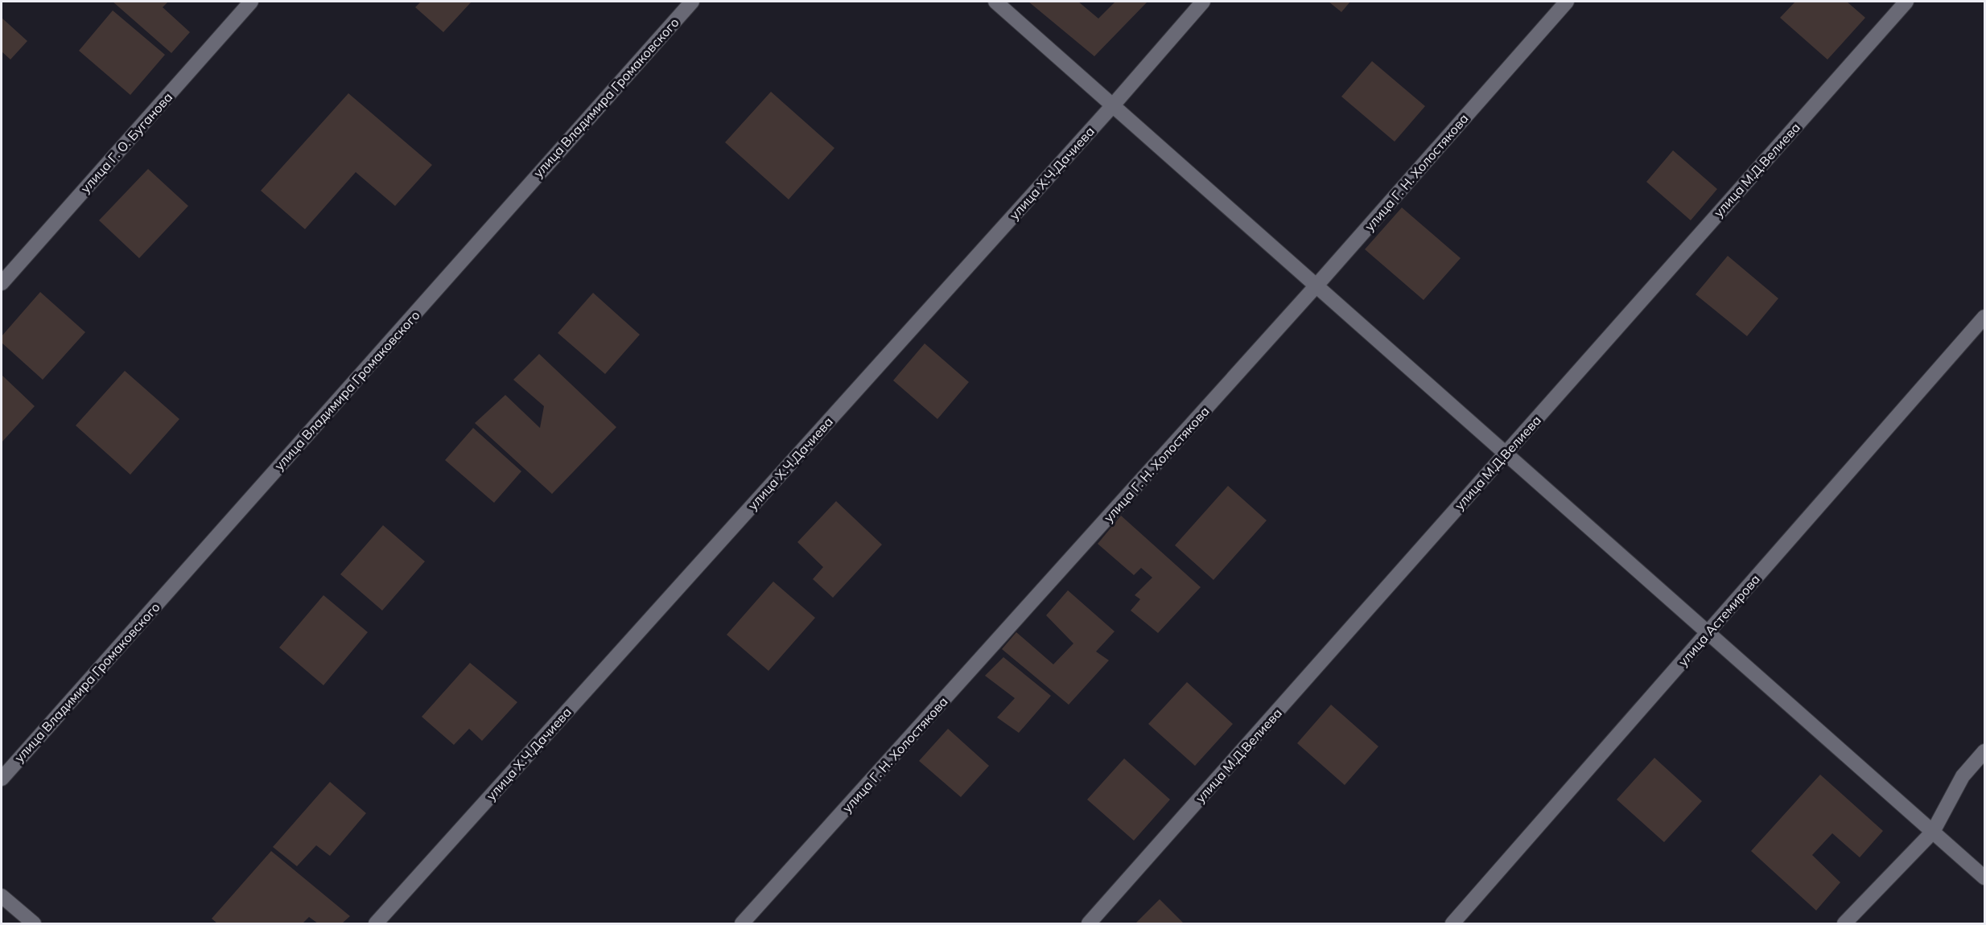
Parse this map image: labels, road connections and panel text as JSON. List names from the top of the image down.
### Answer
{
  "streets": {
    "street": [
      "улица Владимира Громаковского",
      "улица Г. О. Буганова",
      "улица М.Д.Велиева",
      "улица Г. Н. Холостякова",
      "улица Х.Ч.Дачиева",
      "улица Астемирова"
    ]
  }
}
